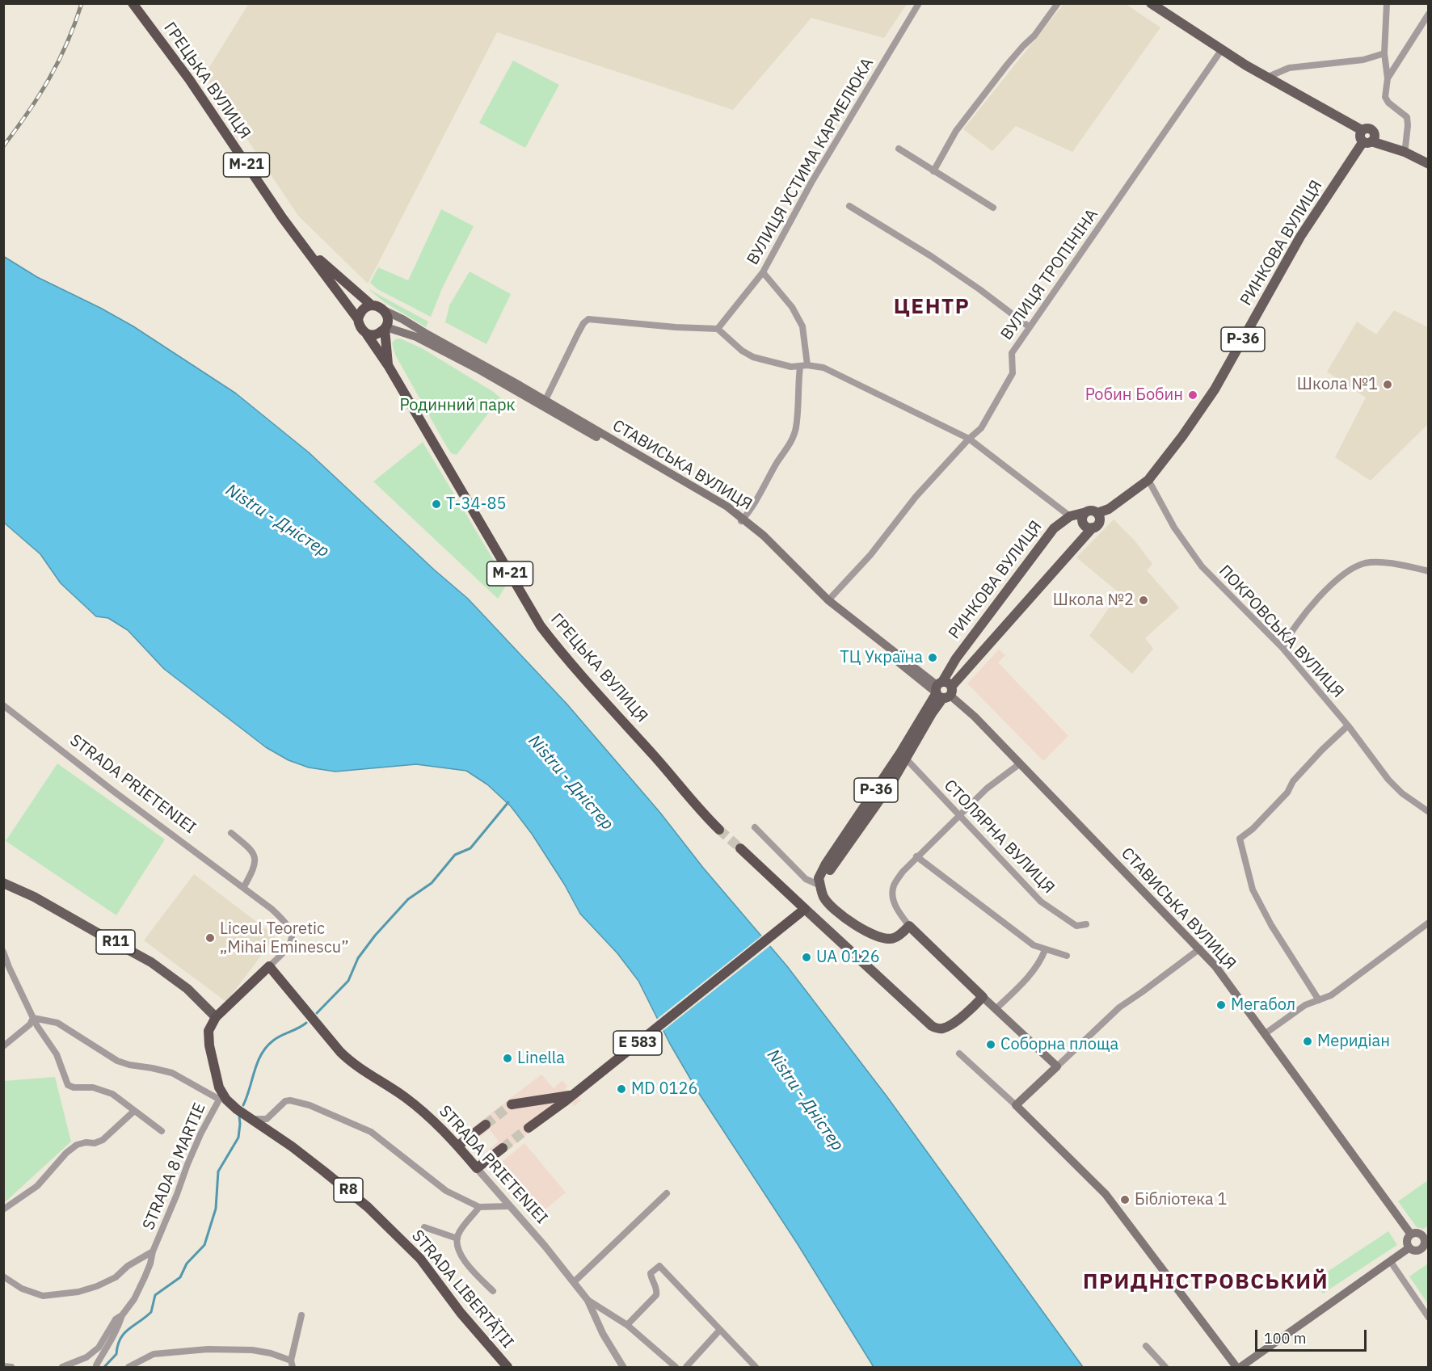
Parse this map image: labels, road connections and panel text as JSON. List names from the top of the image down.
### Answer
{
  "streets": {
    "highway": [
      "ГРЕЦЬКА ВУЛИЦЯ",
      "М-21",
      "STRADA PRIETENIEI",
      "E 583",
      "R8",
      "STRADA LIBERTĂȚII"
    ],
    "main road": [
      "РИНКОВА ВУЛИЦЯ",
      "Р-36",
      "СТАВИСЬКА ВУЛИЦЯ",
      "R11"
    ],
    "street": [
      "ВУЛИЦЯ УСТИМА КАРМЕЛЮКА",
      "ВУЛИЦЯ ТРОПІНІНА",
      "ПОКРОВСЬКА ВУЛИЦЯ",
      "СТОЛЯРНА ВУЛИЦЯ",
      "STRADA 8 MARTIE"
    ]
  },
  "crossings": [
    ["ГРЕЦЬКА ВУЛИЦЯ", "М-21"],
    ["ГРЕЦЬКА ВУЛИЦЯ", "СТАВИСЬКА ВУЛИЦЯ"],
    ["М-21", "СТАВИСЬКА ВУЛИЦЯ"],
    ["РИНКОВА ВУЛИЦЯ", "СТАВИСЬКА ВУЛИЦЯ"],
    ["РИНКОВА ВУЛИЦЯ", "ПОКРОВСЬКА ВУЛИЦЯ"],
    ["РИНКОВА ВУЛИЦЯ", "СТОЛЯРНА ВУЛИЦЯ"],
    ["ВУЛИЦЯ ТРОПІНІНА", "СТАВИСЬКА ВУЛИЦЯ"],
    ["STRADA PRIETENIEI", "R8"],
    ["R11", "R8"],
    ["R11", "STRADA LIBERTĂȚII"],
    ["STRADA 8 MARTIE", "STRADA LIBERTĂȚII"],
    ["R8", "STRADA LIBERTĂȚII"]
  ],
  "districts": ["ЦЕНТР", "ПРИДНІСТРОВСЬКИЙ"],
  "water": ["Nistru - Дністер"],
  "parks": ["Родинний парк"],
  "places": [
    "Школа №1",
    "Робин Бобин",
    "Т-34-85",
    "Школа №2",
    "ТЦ Україна",
    "Liceul Teoretic „Mihai Eminescu”",
    "UA 0126",
    "Мегабол",
    "Меридіан",
    "Соборна площа",
    "Linella",
    "MD 0126",
    "Бібліотека 1"
  ],
  "scale_bar": "100 m"
}
